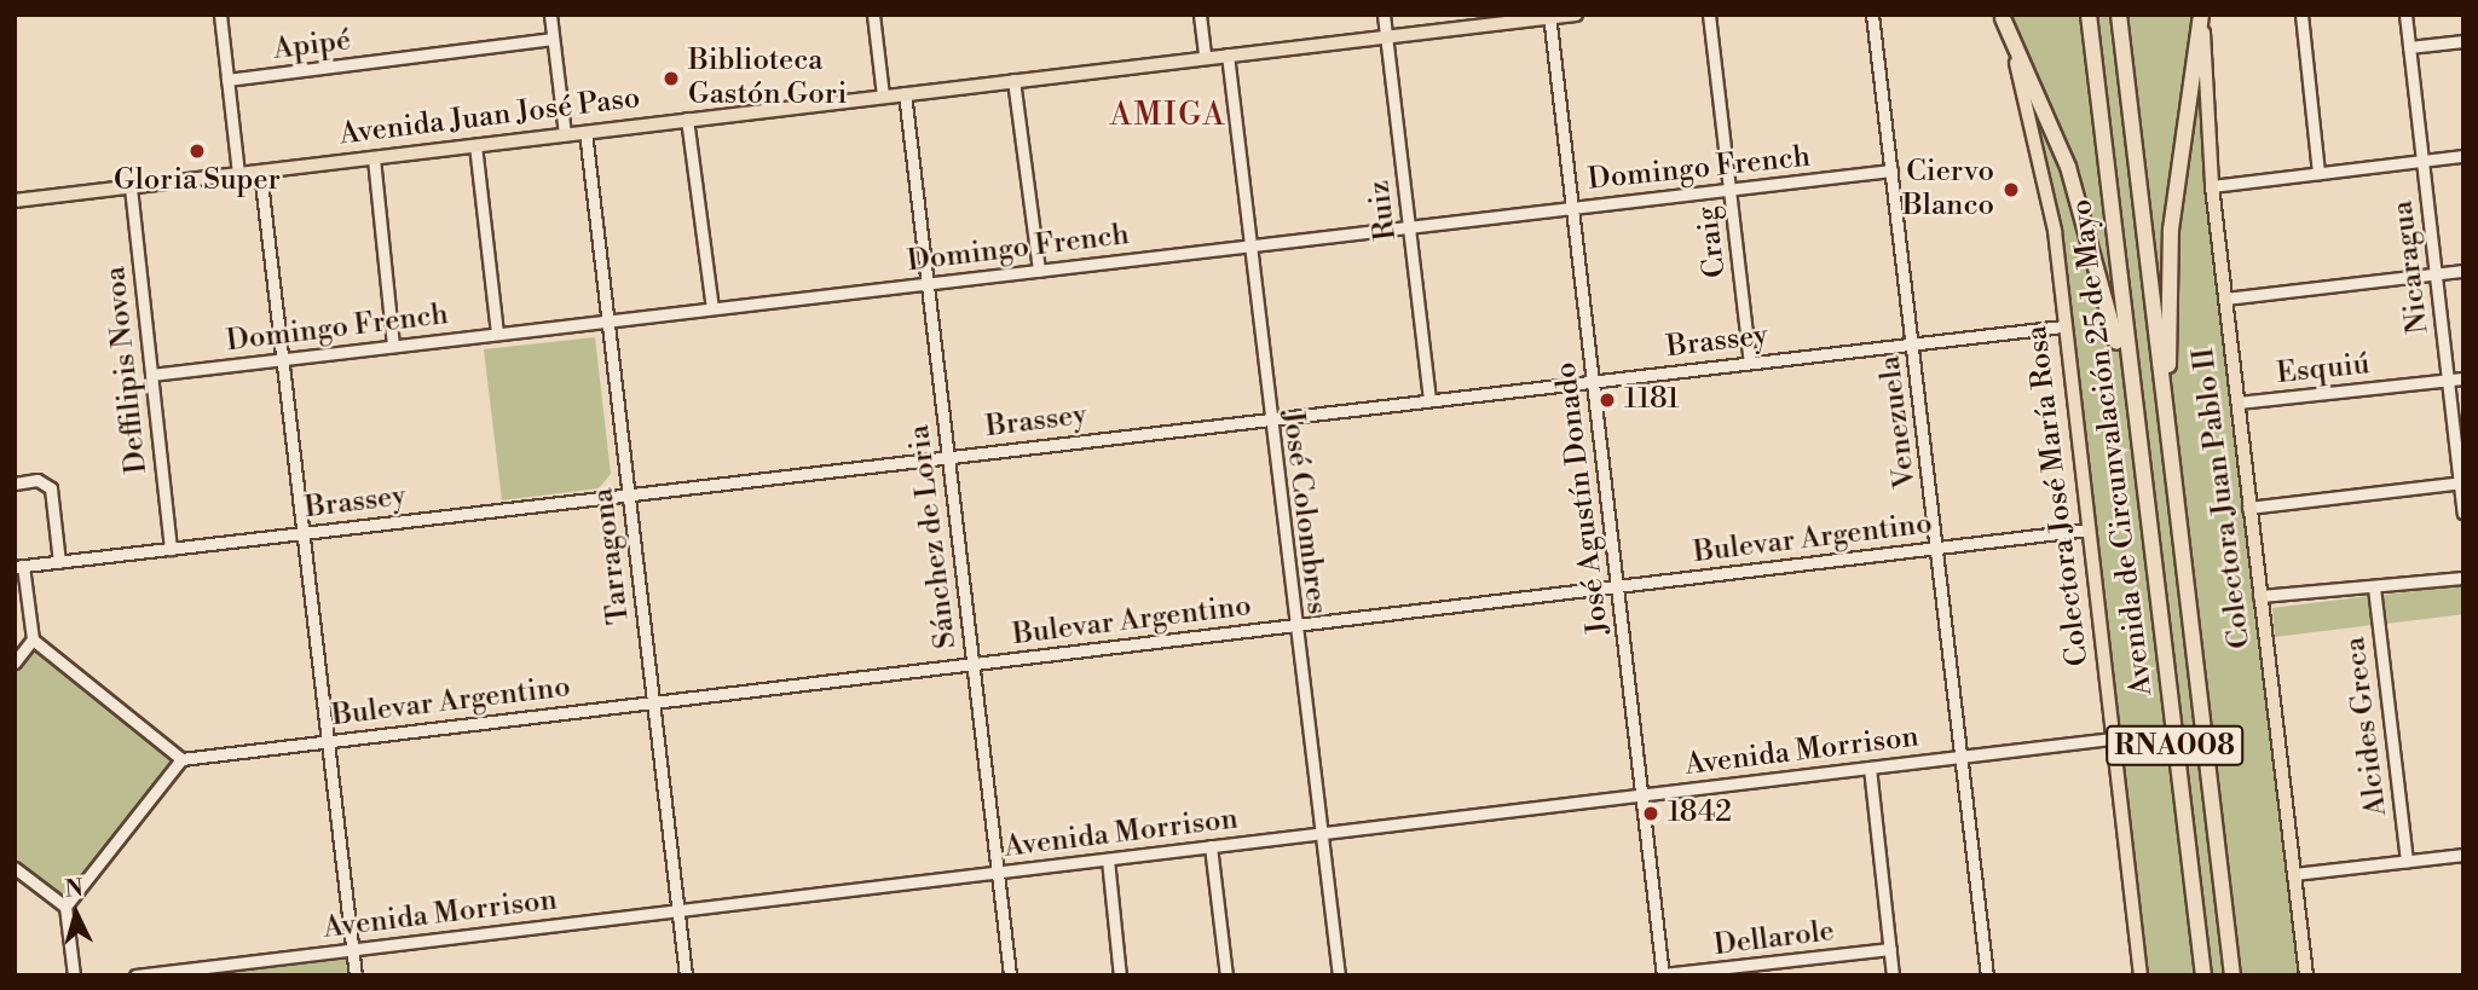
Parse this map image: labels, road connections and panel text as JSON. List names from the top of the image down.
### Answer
{
  "streets": {
    "highway": ["Avenida de Circunvalación 25 de Mayo", "RNA008"],
    "main road": ["Avenida Juan José Paso", "Colectora José María Rosa", "Colectora Juan Pablo II"],
    "street": [
      "Apipé",
      "Domingo French",
      "Ruiz",
      "Craig",
      "Nicaragua",
      "Brassey",
      "Deffilipis Novoa",
      "Esquiú",
      "Venezuela",
      "José Agustín Donado",
      "José Colombres",
      "Sánchez de Loria",
      "Bulevar Argentino",
      "Tarragona",
      "Alcides Greca",
      "Avenida Morrison",
      "Dellarole"
    ]
  },
  "crossings": [
    ["Avenida Juan José Paso", "Ruiz"],
    ["Avenida Juan José Paso", "Deffilipis Novoa"],
    ["Avenida Juan José Paso", "José Agustín Donado"],
    ["Avenida Juan José Paso", "José Colombres"],
    ["Avenida Juan José Paso", "Sánchez de Loria"],
    ["Avenida Juan José Paso", "Tarragona"],
    ["Domingo French", "Ruiz"],
    ["Domingo French", "Craig"],
    ["Domingo French", "Deffilipis Novoa"],
    ["Domingo French", "Venezuela"],
    ["Domingo French", "José Agustín Donado"],
    ["Domingo French", "José Colombres"],
    ["Domingo French", "Sánchez de Loria"],
    ["Domingo French", "Tarragona"],
    ["Ruiz", "Brassey"],
    ["Craig", "Brassey"],
    ["Nicaragua", "Esquiú"],
    ["Brassey", "Deffilipis Novoa"],
    ["Brassey", "Venezuela"],
    ["Brassey", "Colectora José María Rosa"],
    ["Brassey", "José Agustín Donado"],
    ["Brassey", "José Colombres"],
    ["Brassey", "Sánchez de Loria"],
    ["Brassey", "Tarragona"],
    ["Esquiú", "Colectora Juan Pablo II"],
    ["Venezuela", "Bulevar Argentino"],
    ["Venezuela", "Avenida Morrison"],
    ["Colectora José María Rosa", "Bulevar Argentino"],
    ["Colectora José María Rosa", "Avenida Morrison"],
    ["José Agustín Donado", "Bulevar Argentino"],
    ["José Agustín Donado", "Avenida Morrison"],
    ["José Agustín Donado", "Dellarole"],
    ["José Colombres", "Bulevar Argentino"],
    ["José Colombres", "Avenida Morrison"],
    ["Sánchez de Loria", "Bulevar Argentino"],
    ["Sánchez de Loria", "Avenida Morrison"],
    ["Bulevar Argentino", "Tarragona"],
    ["Tarragona", "Avenida Morrison"]
  ],
  "districts": ["AMIGA"],
  "places": [
    "Biblioteca Gastón Gori",
    "Gloria Super",
    "Ciervo Blanco",
    "1181",
    "1842"
  ],
  "north": "top"
}
